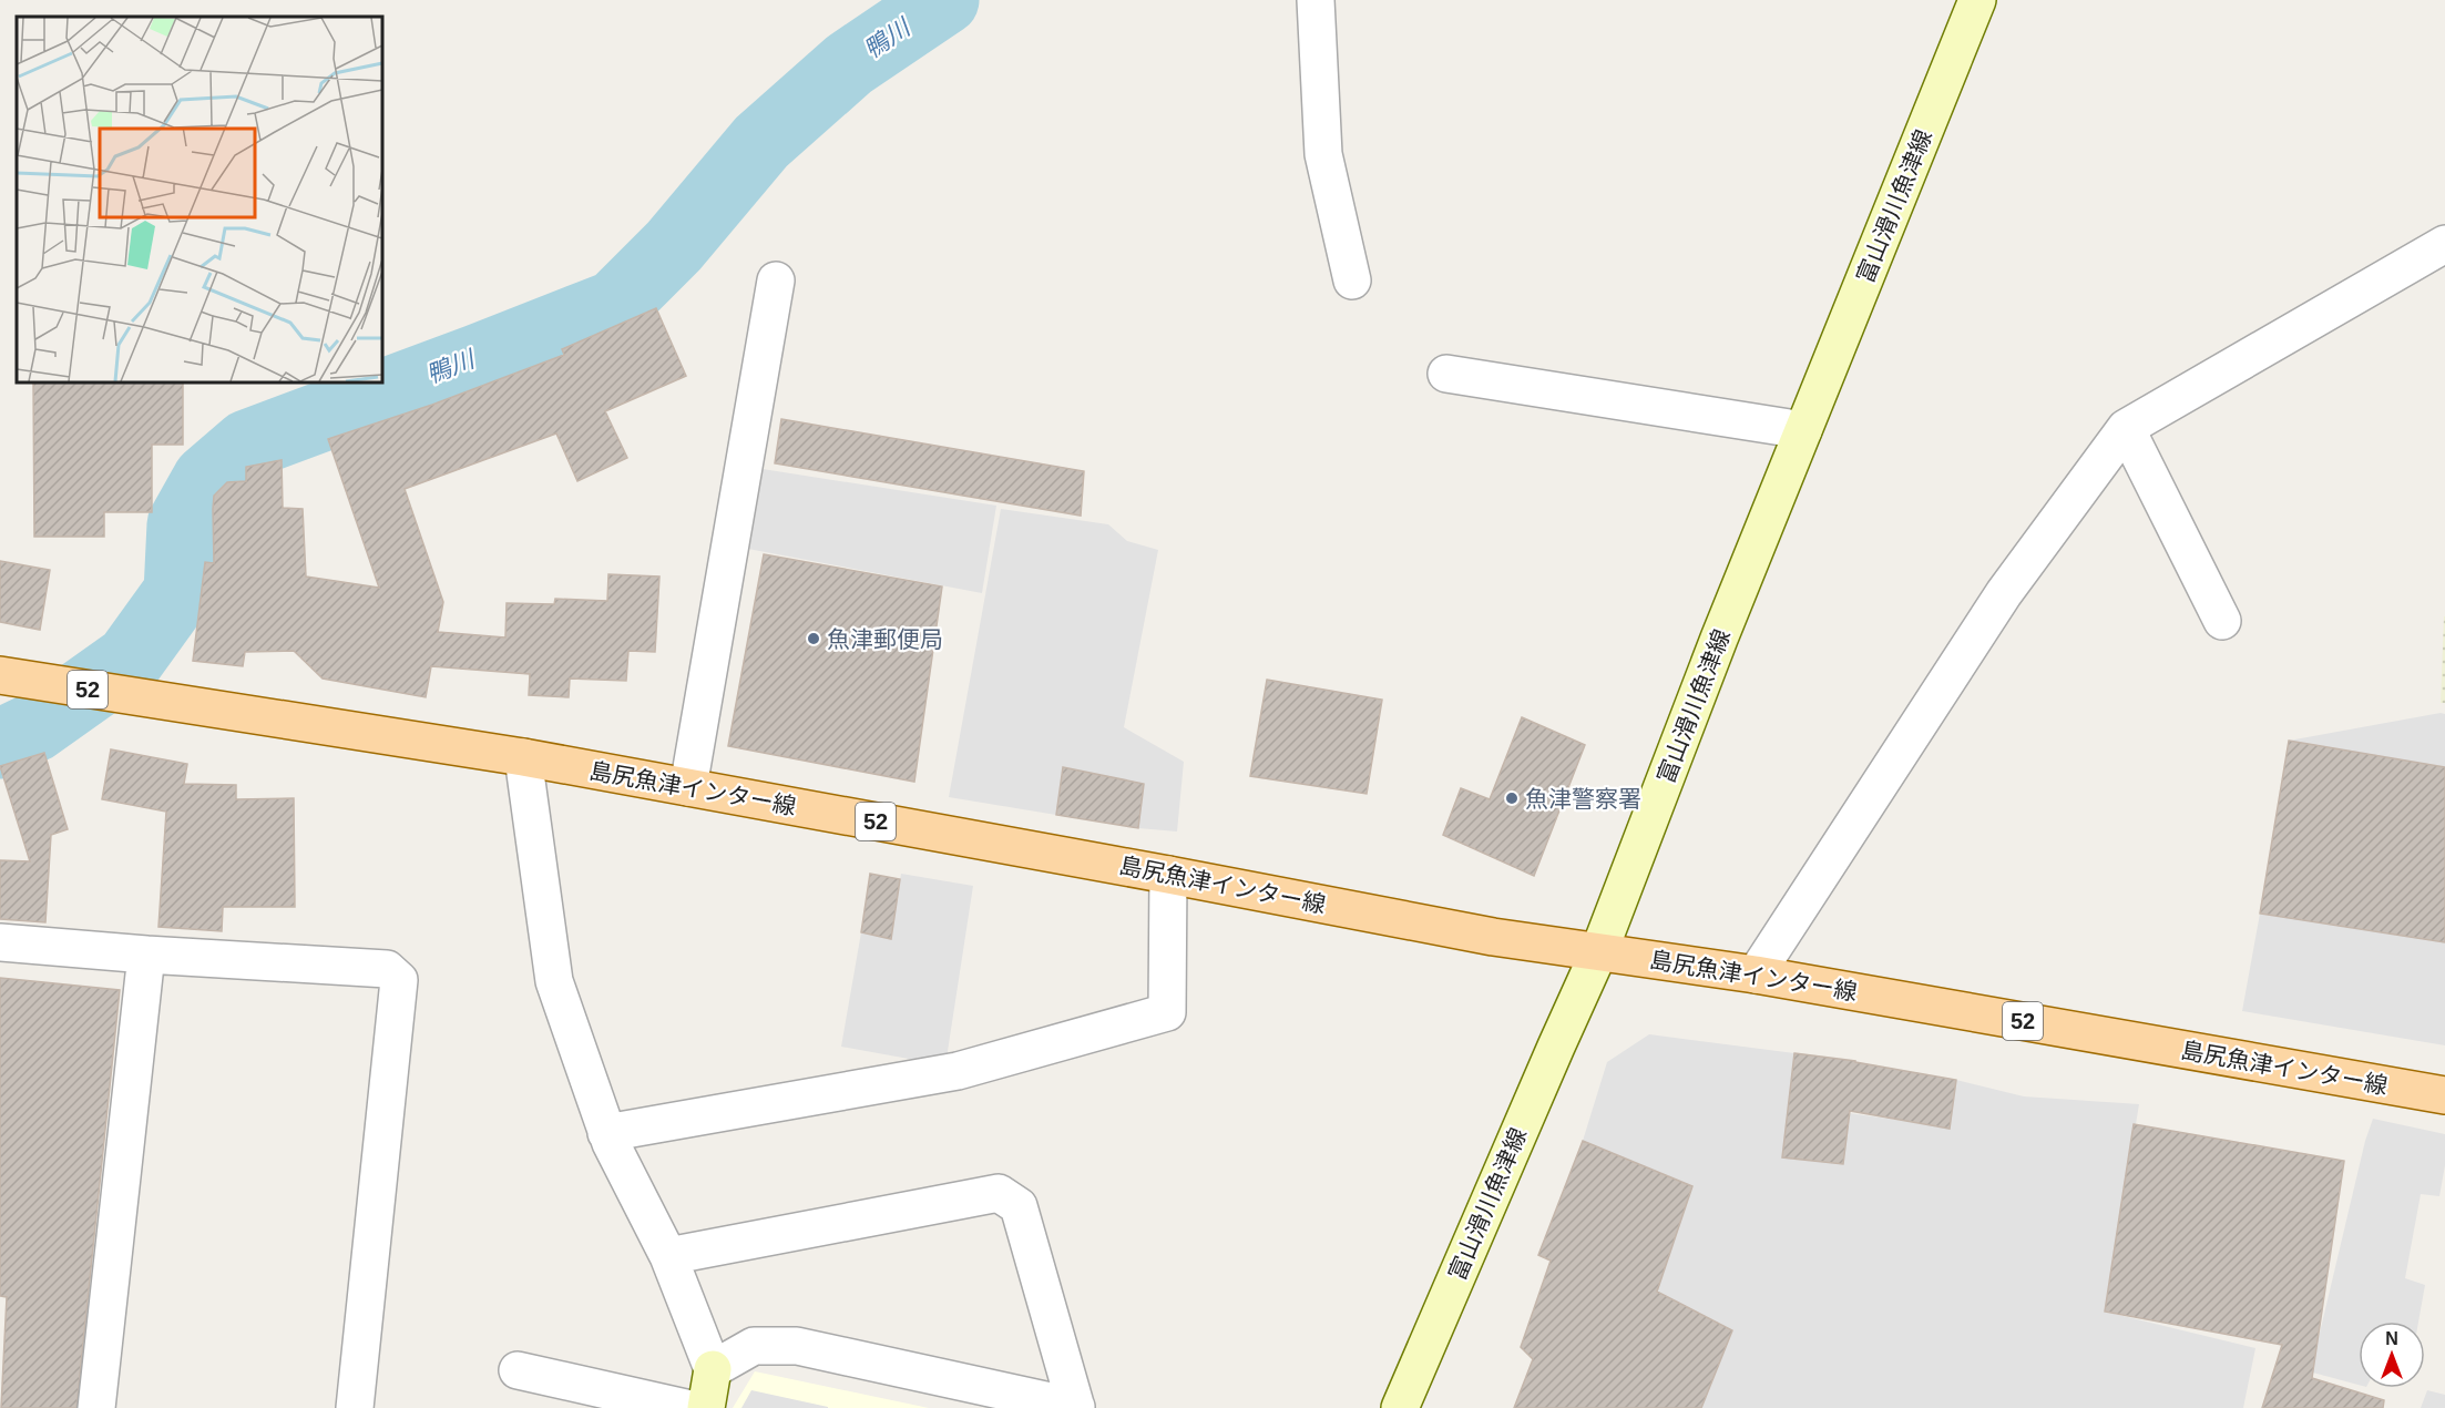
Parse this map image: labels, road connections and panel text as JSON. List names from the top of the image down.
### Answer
{
  "streets": {
    "main road": ["富山滑川魚津線", "52", "島尻魚津インター線"]
  },
  "crossings": [
    ["富山滑川魚津線", "島尻魚津インター線"]
  ],
  "water": ["鴨川"],
  "places": ["魚津郵便局", "魚津警察署"],
  "north": "top"
}
